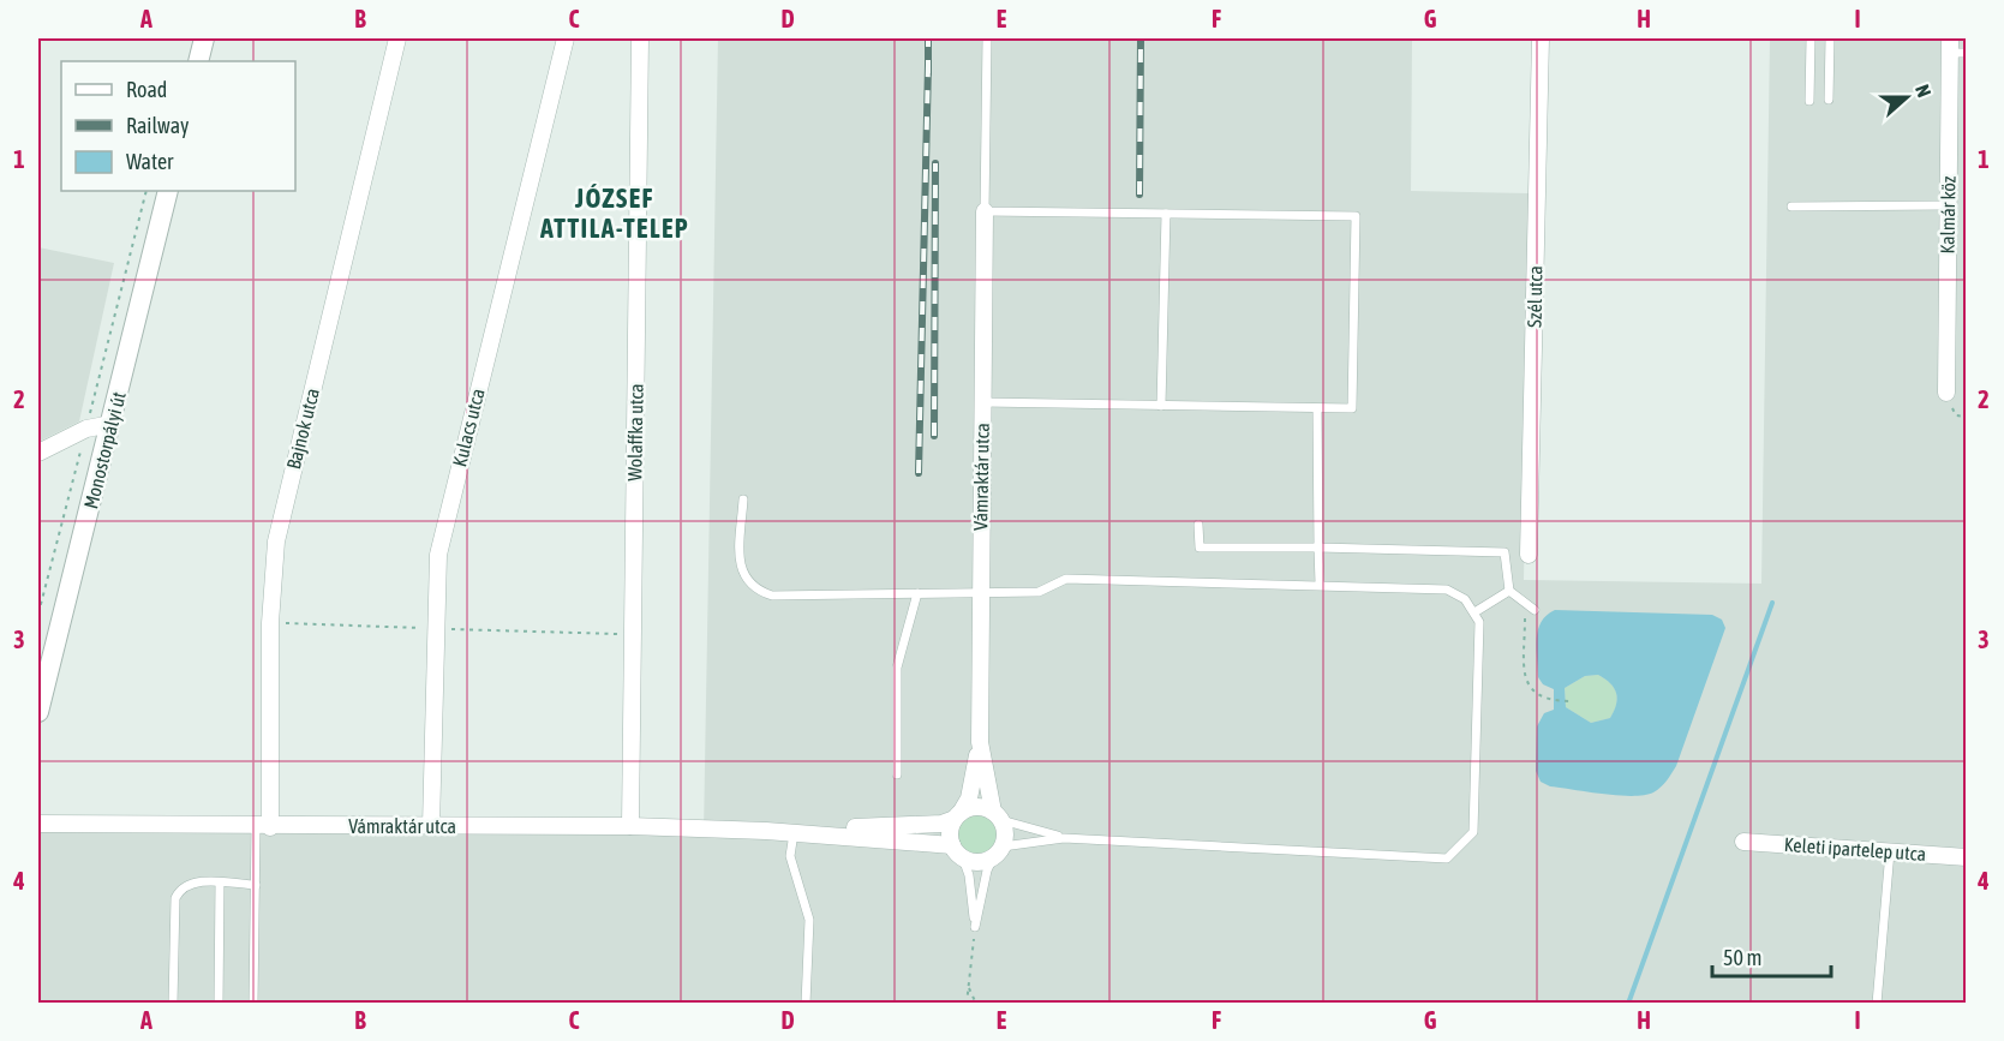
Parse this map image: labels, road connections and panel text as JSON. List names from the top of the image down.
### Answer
{
  "streets": {
    "street": [
      "Kalmár köz",
      "Szél utca",
      "Kulacs utca",
      "Bajnok utca",
      "Wolaffka utca",
      "Monostorpályi út",
      "Vámraktár utca",
      "Keleti ipartelep utca"
    ]
  },
  "crossings": [
    ["Kulacs utca", "Vámraktár utca"],
    ["Bajnok utca", "Vámraktár utca"],
    ["Wolaffka utca", "Vámraktár utca"]
  ],
  "districts": ["JÓZSEF ATTILA-TELEP"],
  "legend": ["Road", "Railway", "Water"],
  "scale_bar": "50 m",
  "north": "right",
  "grid": {
    "columns": [
      "A",
      "B",
      "C",
      "D",
      "E",
      "F",
      "G",
      "H",
      "I"
    ],
    "rows": [
      "1",
      "2",
      "3",
      "4"
    ]
  }
}
